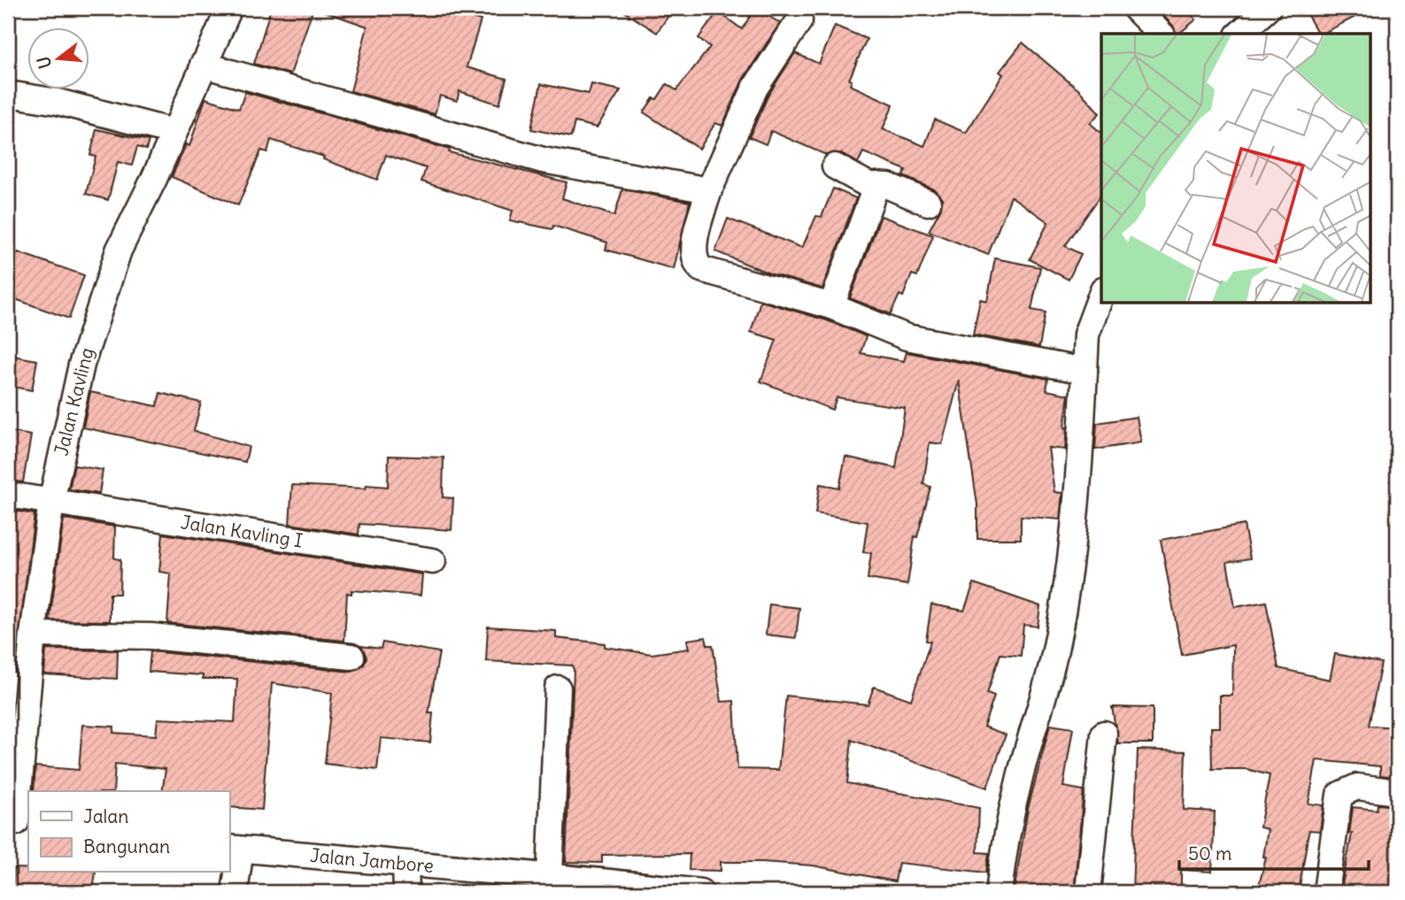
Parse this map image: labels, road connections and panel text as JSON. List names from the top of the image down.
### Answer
{
  "streets": {
    "street": ["Jalan Kavling", "Jalan Kavling I", "Jalan Jambore"]
  },
  "crossings": [
    ["Jalan Kavling", "Jalan Kavling I"]
  ],
  "legend": ["Jalan", "Bangunan"],
  "scale_bar": "50 m",
  "north": "left"
}
